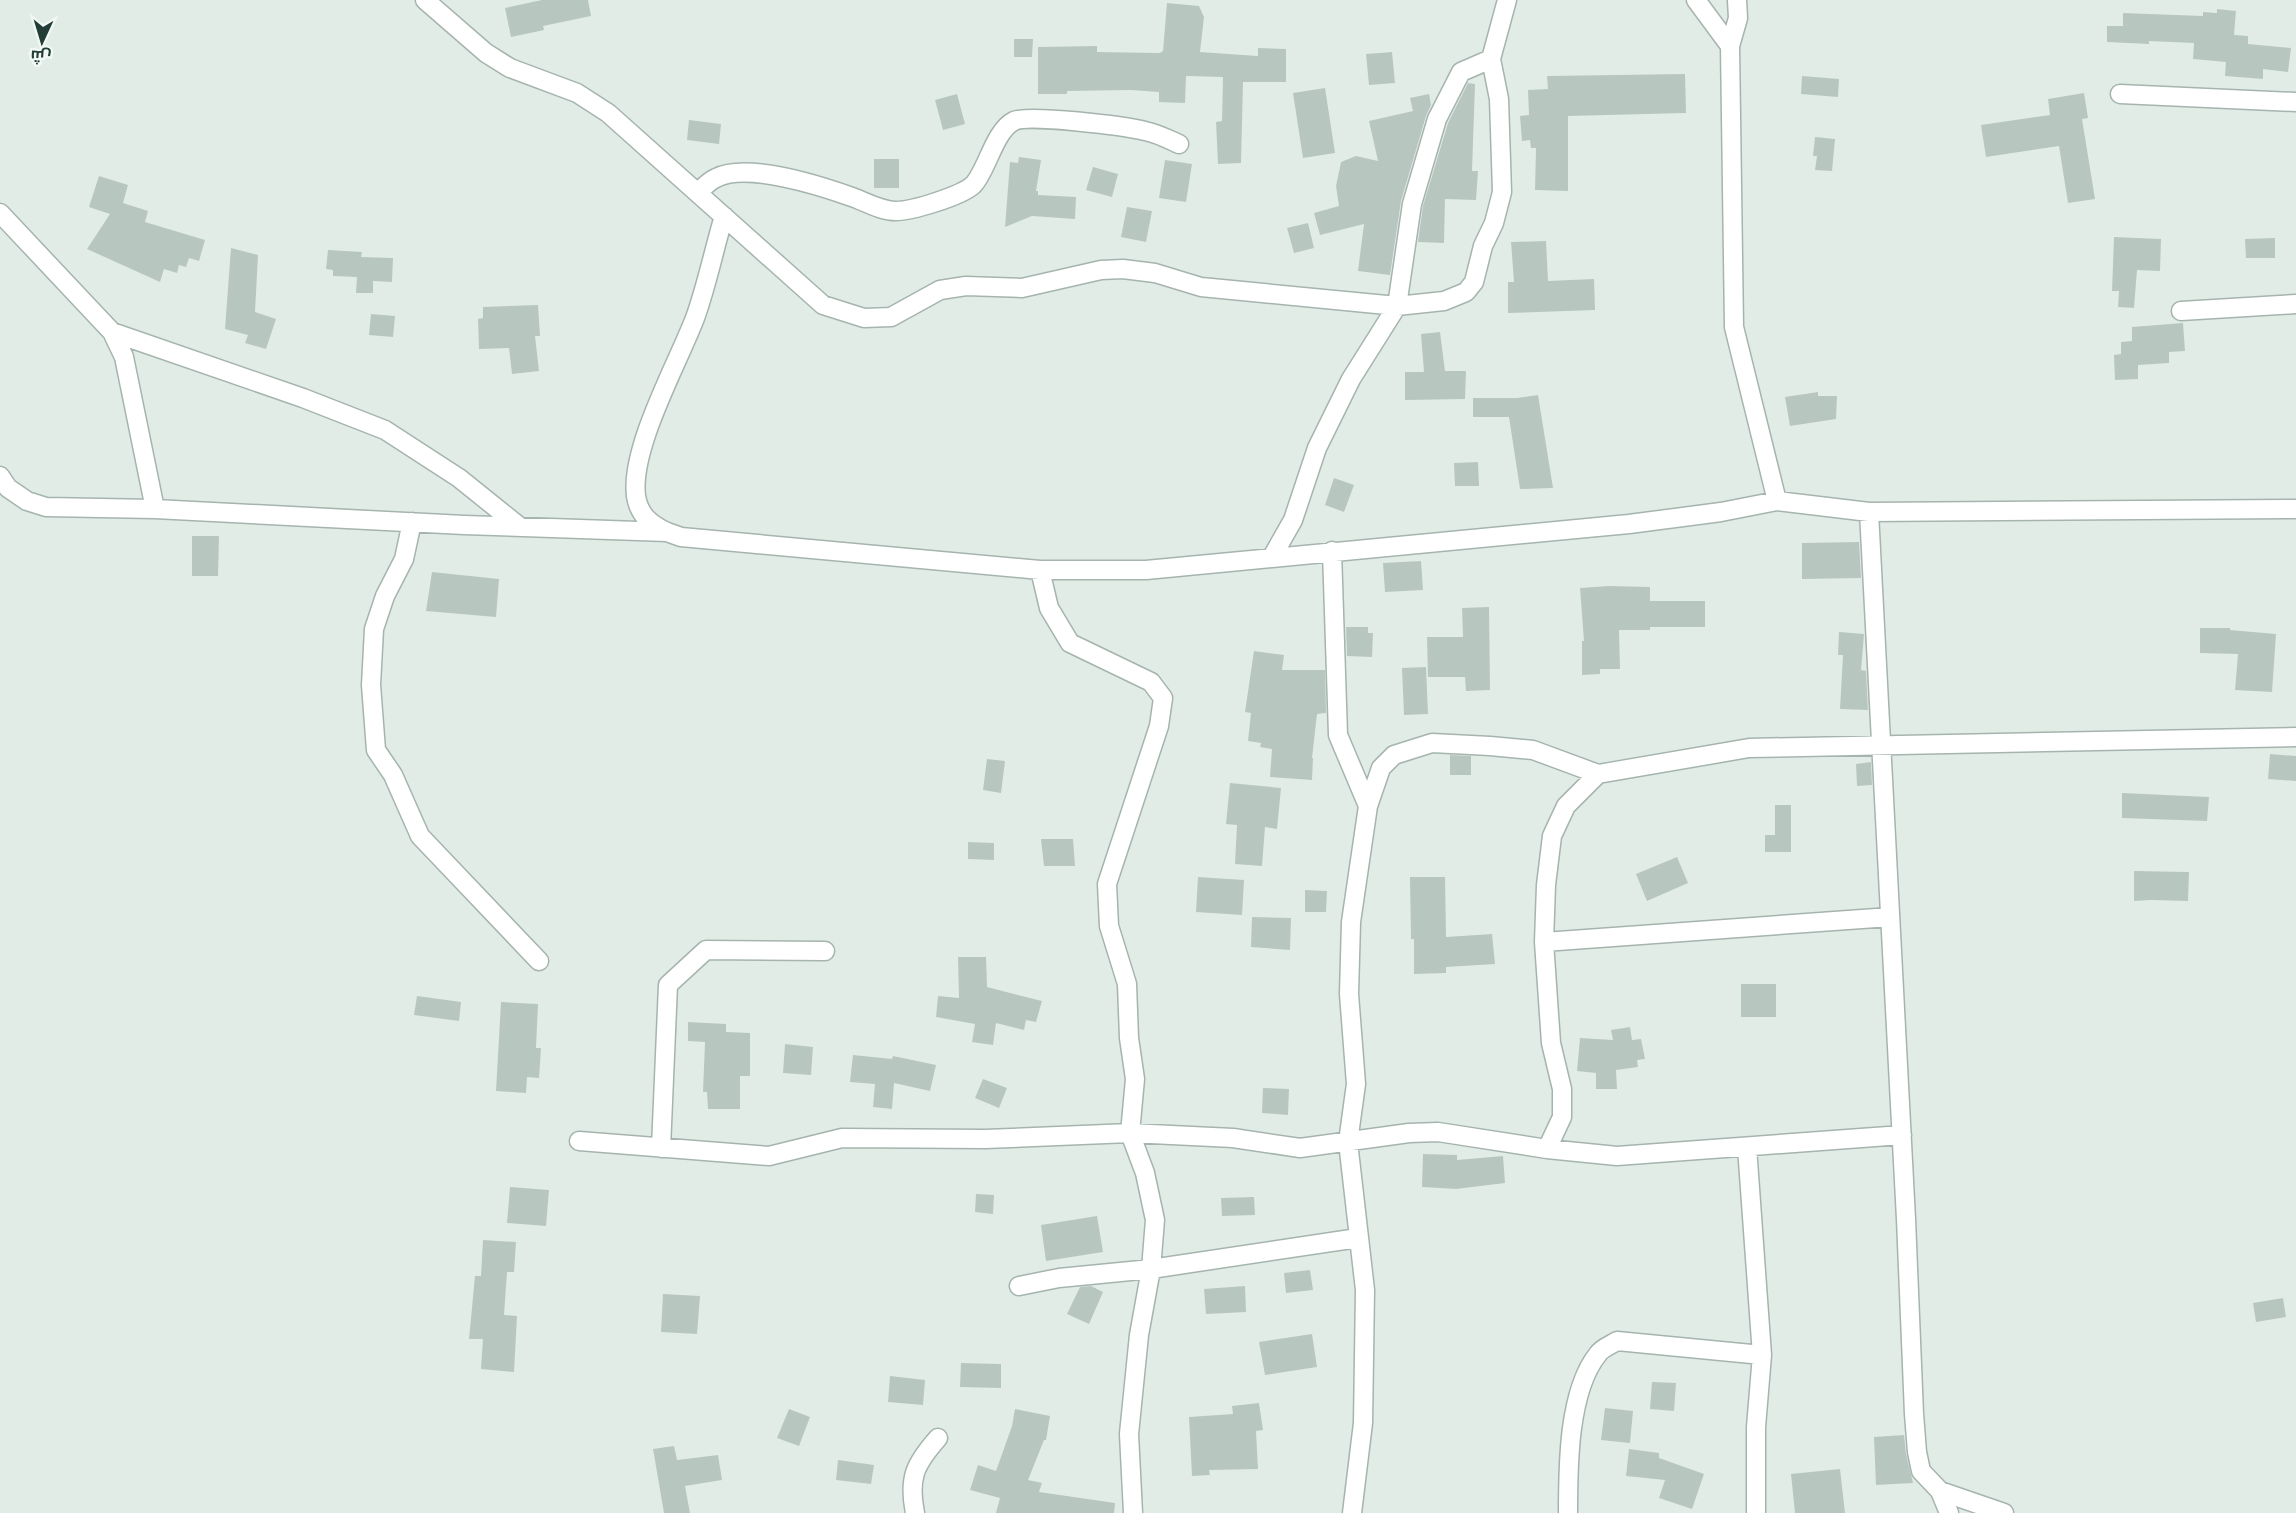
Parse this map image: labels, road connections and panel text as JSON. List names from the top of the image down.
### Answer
{
  "north": "bottom"
}
